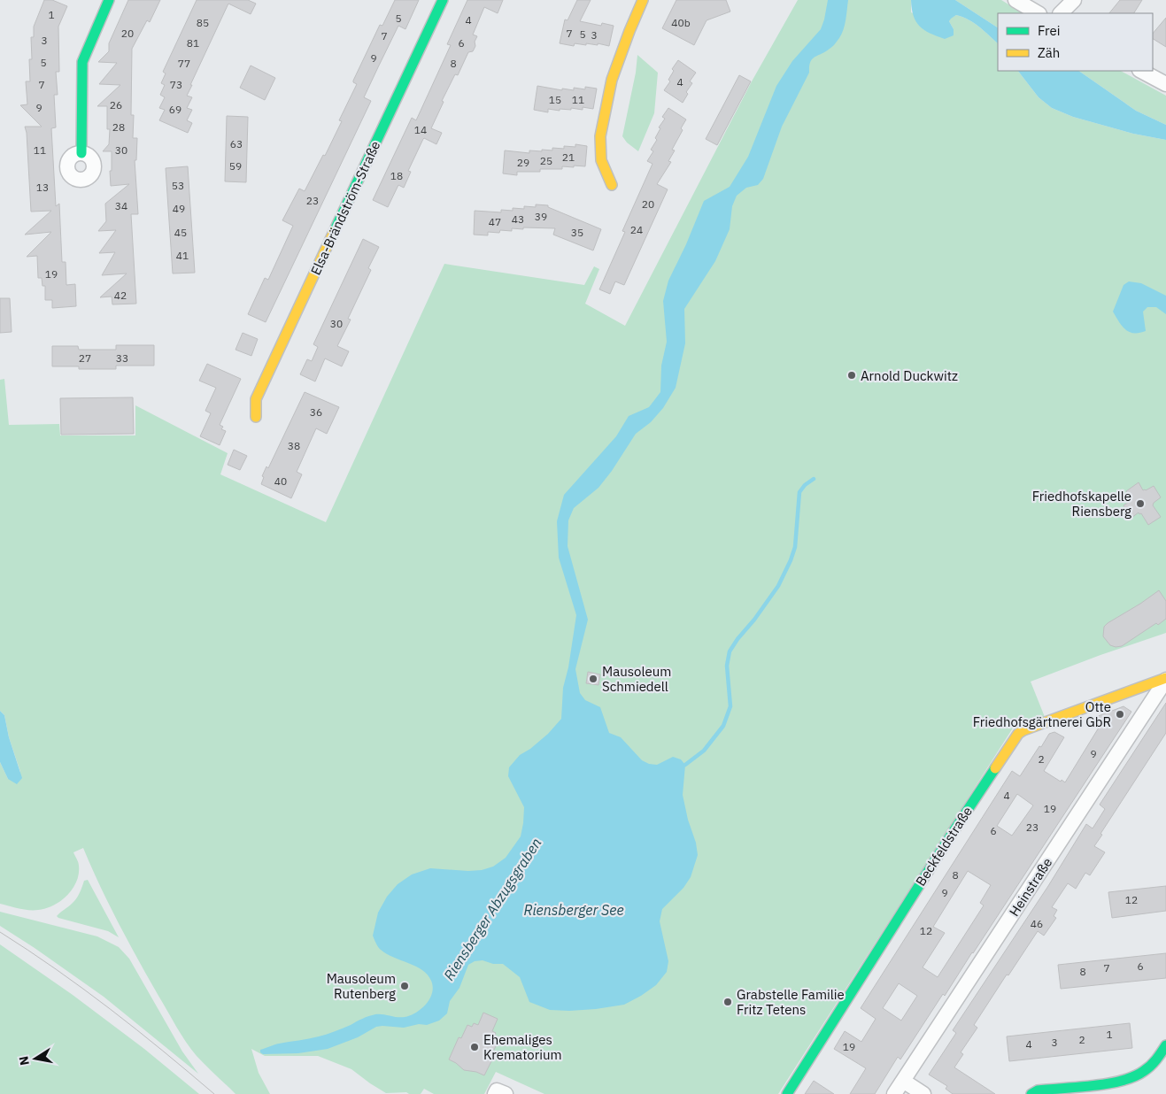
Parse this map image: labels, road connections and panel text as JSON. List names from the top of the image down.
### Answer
{
  "streets": {
    "street": ["Elsa-Brändström-Straße", "Beckfeldstraße", "Heinstraße"]
  },
  "crossings": [
    ["Beckfeldstraße", "Heinstraße"]
  ],
  "water": ["Riensberger Abzugsgraben", "Riensberger See"],
  "places": [
    "Arnold Duckwitz",
    "Friedhofskapelle Riensberg",
    "Mausoleum Schmiedell",
    "Otte Friedhofsgärtnerei GbR",
    "Mausoleum Rutenberg",
    "Grabstelle Familie Fritz Tetens",
    "Ehemaliges Krematorium"
  ],
  "house_numbers": [
    "1",
    "5",
    "4",
    "85",
    "40b",
    "20",
    "7",
    "5",
    "3",
    "7",
    "3",
    "81",
    "6",
    "9",
    "5",
    "77",
    "8",
    "4",
    "7",
    "73",
    "15",
    "11",
    "26",
    "9",
    "69",
    "28",
    "14",
    "63",
    "11",
    "30",
    "21",
    "25",
    "29",
    "59",
    "18",
    "53",
    "13",
    "23",
    "20",
    "34",
    "49",
    "39",
    "43",
    "47",
    "24",
    "45",
    "35",
    "41",
    "19",
    "42",
    "30",
    "27",
    "33",
    "36",
    "38",
    "40",
    "9",
    "2",
    "4",
    "19",
    "23",
    "6",
    "8",
    "9",
    "12",
    "46",
    "12",
    "6",
    "7",
    "8",
    "1",
    "2",
    "3",
    "4",
    "19"
  ],
  "legend": ["Frei", "Zäh"],
  "north": "left"
}
